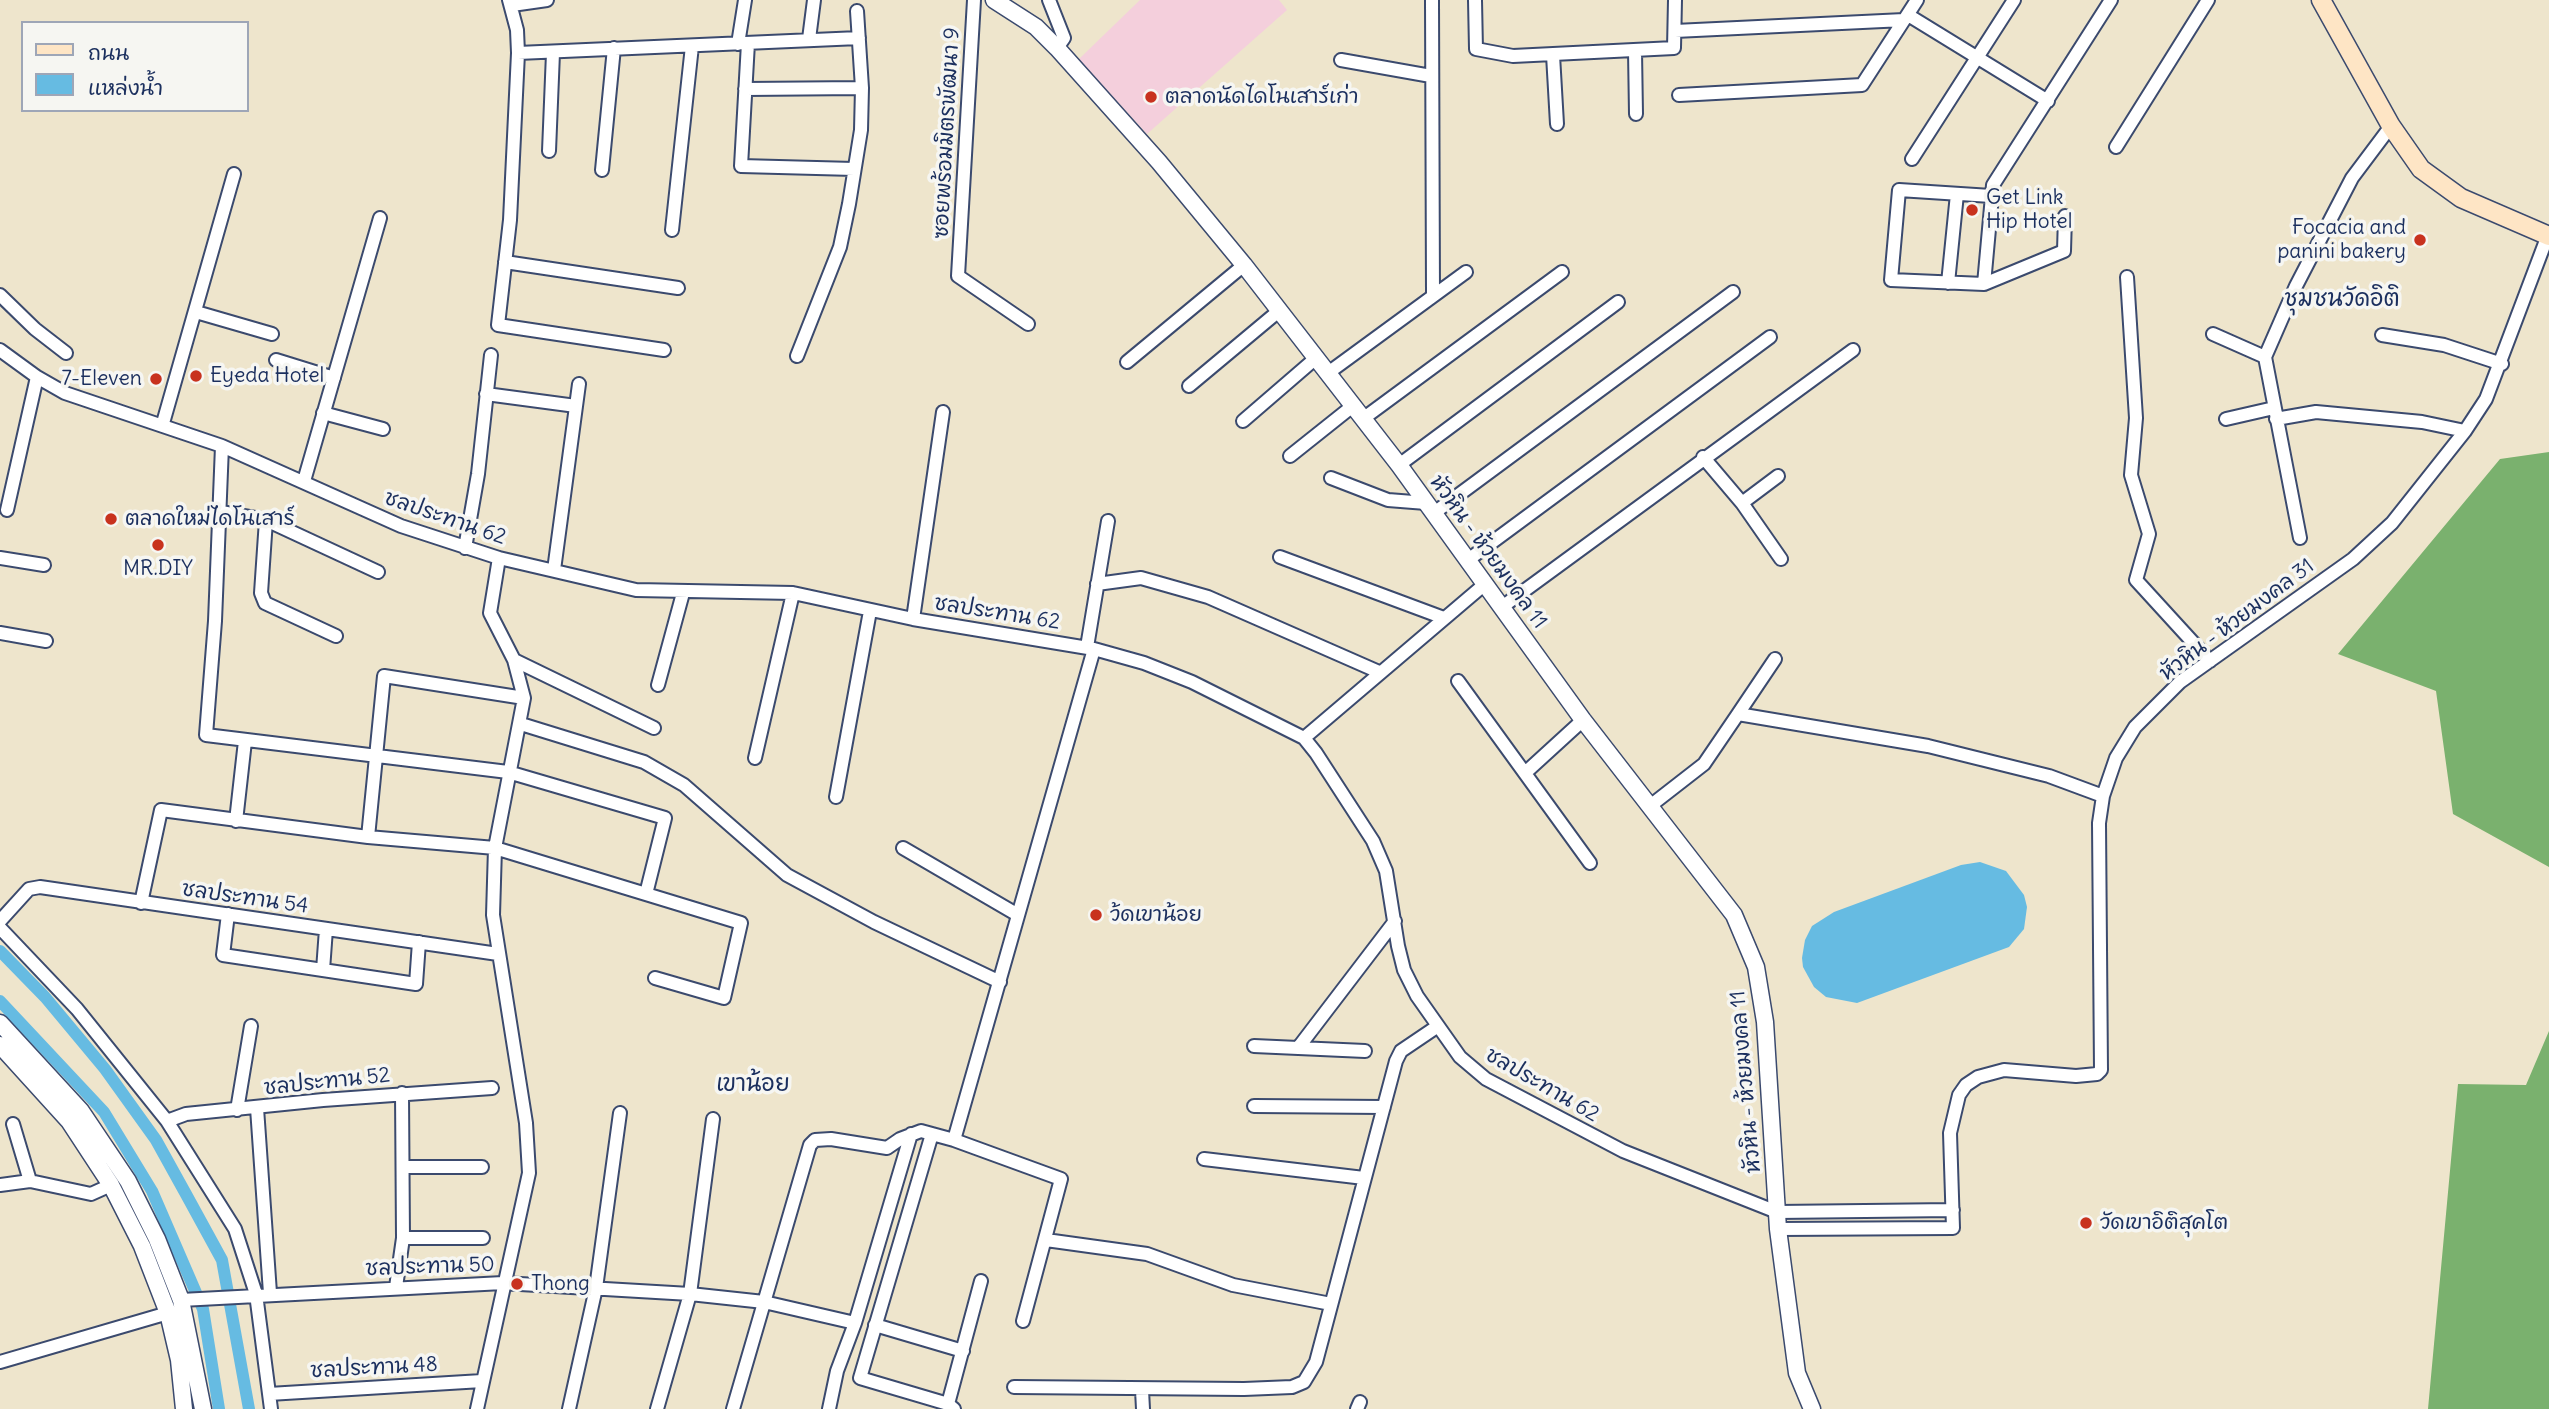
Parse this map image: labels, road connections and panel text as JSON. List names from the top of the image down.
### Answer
{
  "streets": {
    "street": [
      "ซอยพร้อมมิตรพัฒนา 9",
      "ชลประทาน 62",
      "หัวหิน - ห้วยมงคล 11",
      "หัวหิน - ห้วยมงคล 31",
      "ชลประทาน 54",
      "ชลประทาน 52",
      "ชลประทาน 50",
      "ชลประทาน 48"
    ]
  },
  "crossings": [
    ["ชลประทาน 62", "หัวหิน - ห้วยมงคล 11"]
  ],
  "districts": ["ชุมชนวัดอิติ", "เขาน้อย"],
  "places": [
    "ตลาดนัดไดโนเสาร์เก่า",
    "Get Link Hip Hotel",
    "Focacia and panini bakery",
    "Eyeda Hotel",
    "7-Eleven",
    "ตลาดใหม่ไดโนเสาร์",
    "MR.DIY",
    "ว้ดเขาน้อย",
    "วัดเขาอิติสุคโต",
    "Thong"
  ],
  "legend": ["ถนน", "แหล่งน้ำ"]
}
